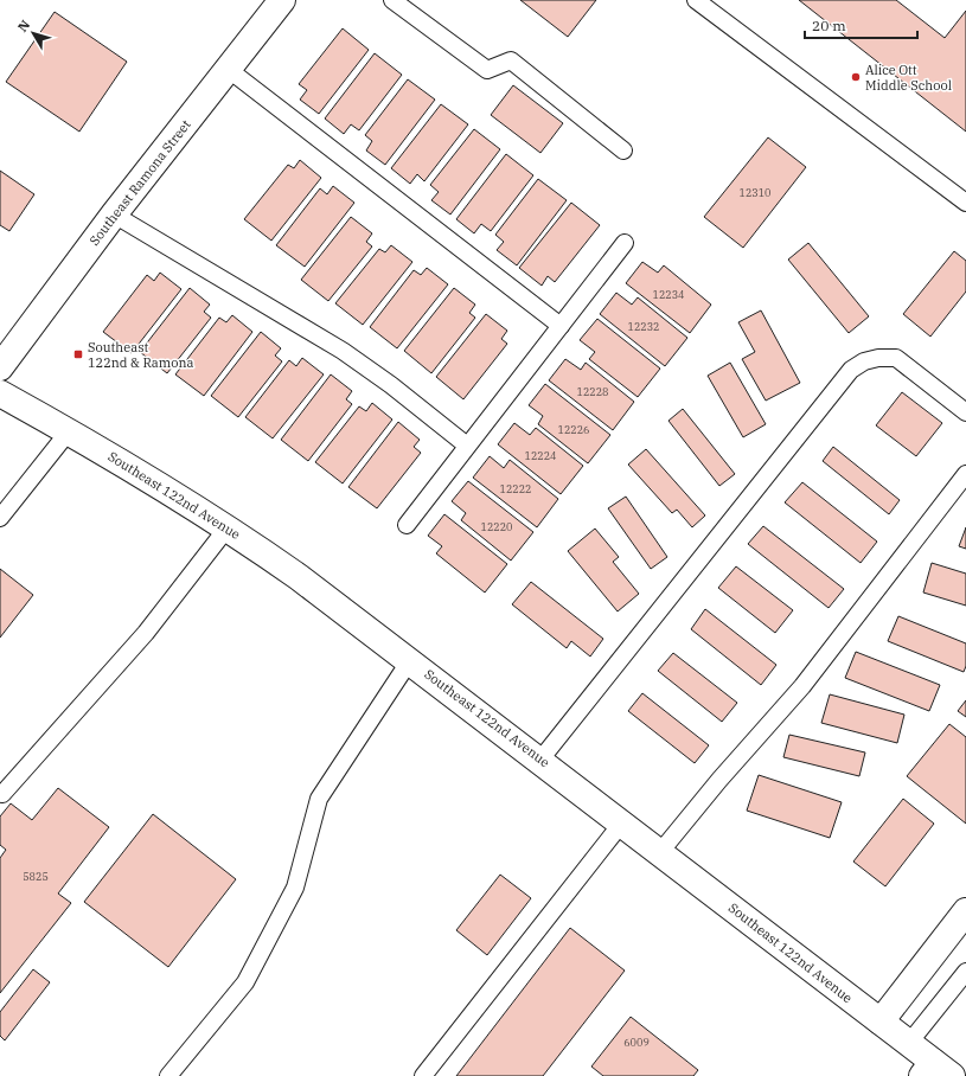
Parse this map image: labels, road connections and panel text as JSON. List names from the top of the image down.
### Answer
{
  "streets": {
    "main road": ["Southeast Ramona Street", "Southeast 122nd Avenue"]
  },
  "places": {
    "other": ["Alice Ott Middle School"],
    "transit": ["Southeast 122nd & Ramona"]
  },
  "house_numbers": [
    "12310",
    "12234",
    "12232",
    "12228",
    "12226",
    "12224",
    "12222",
    "12220",
    "5825",
    "6009"
  ],
  "scale_bar": "20 m",
  "north": "top left"
}
